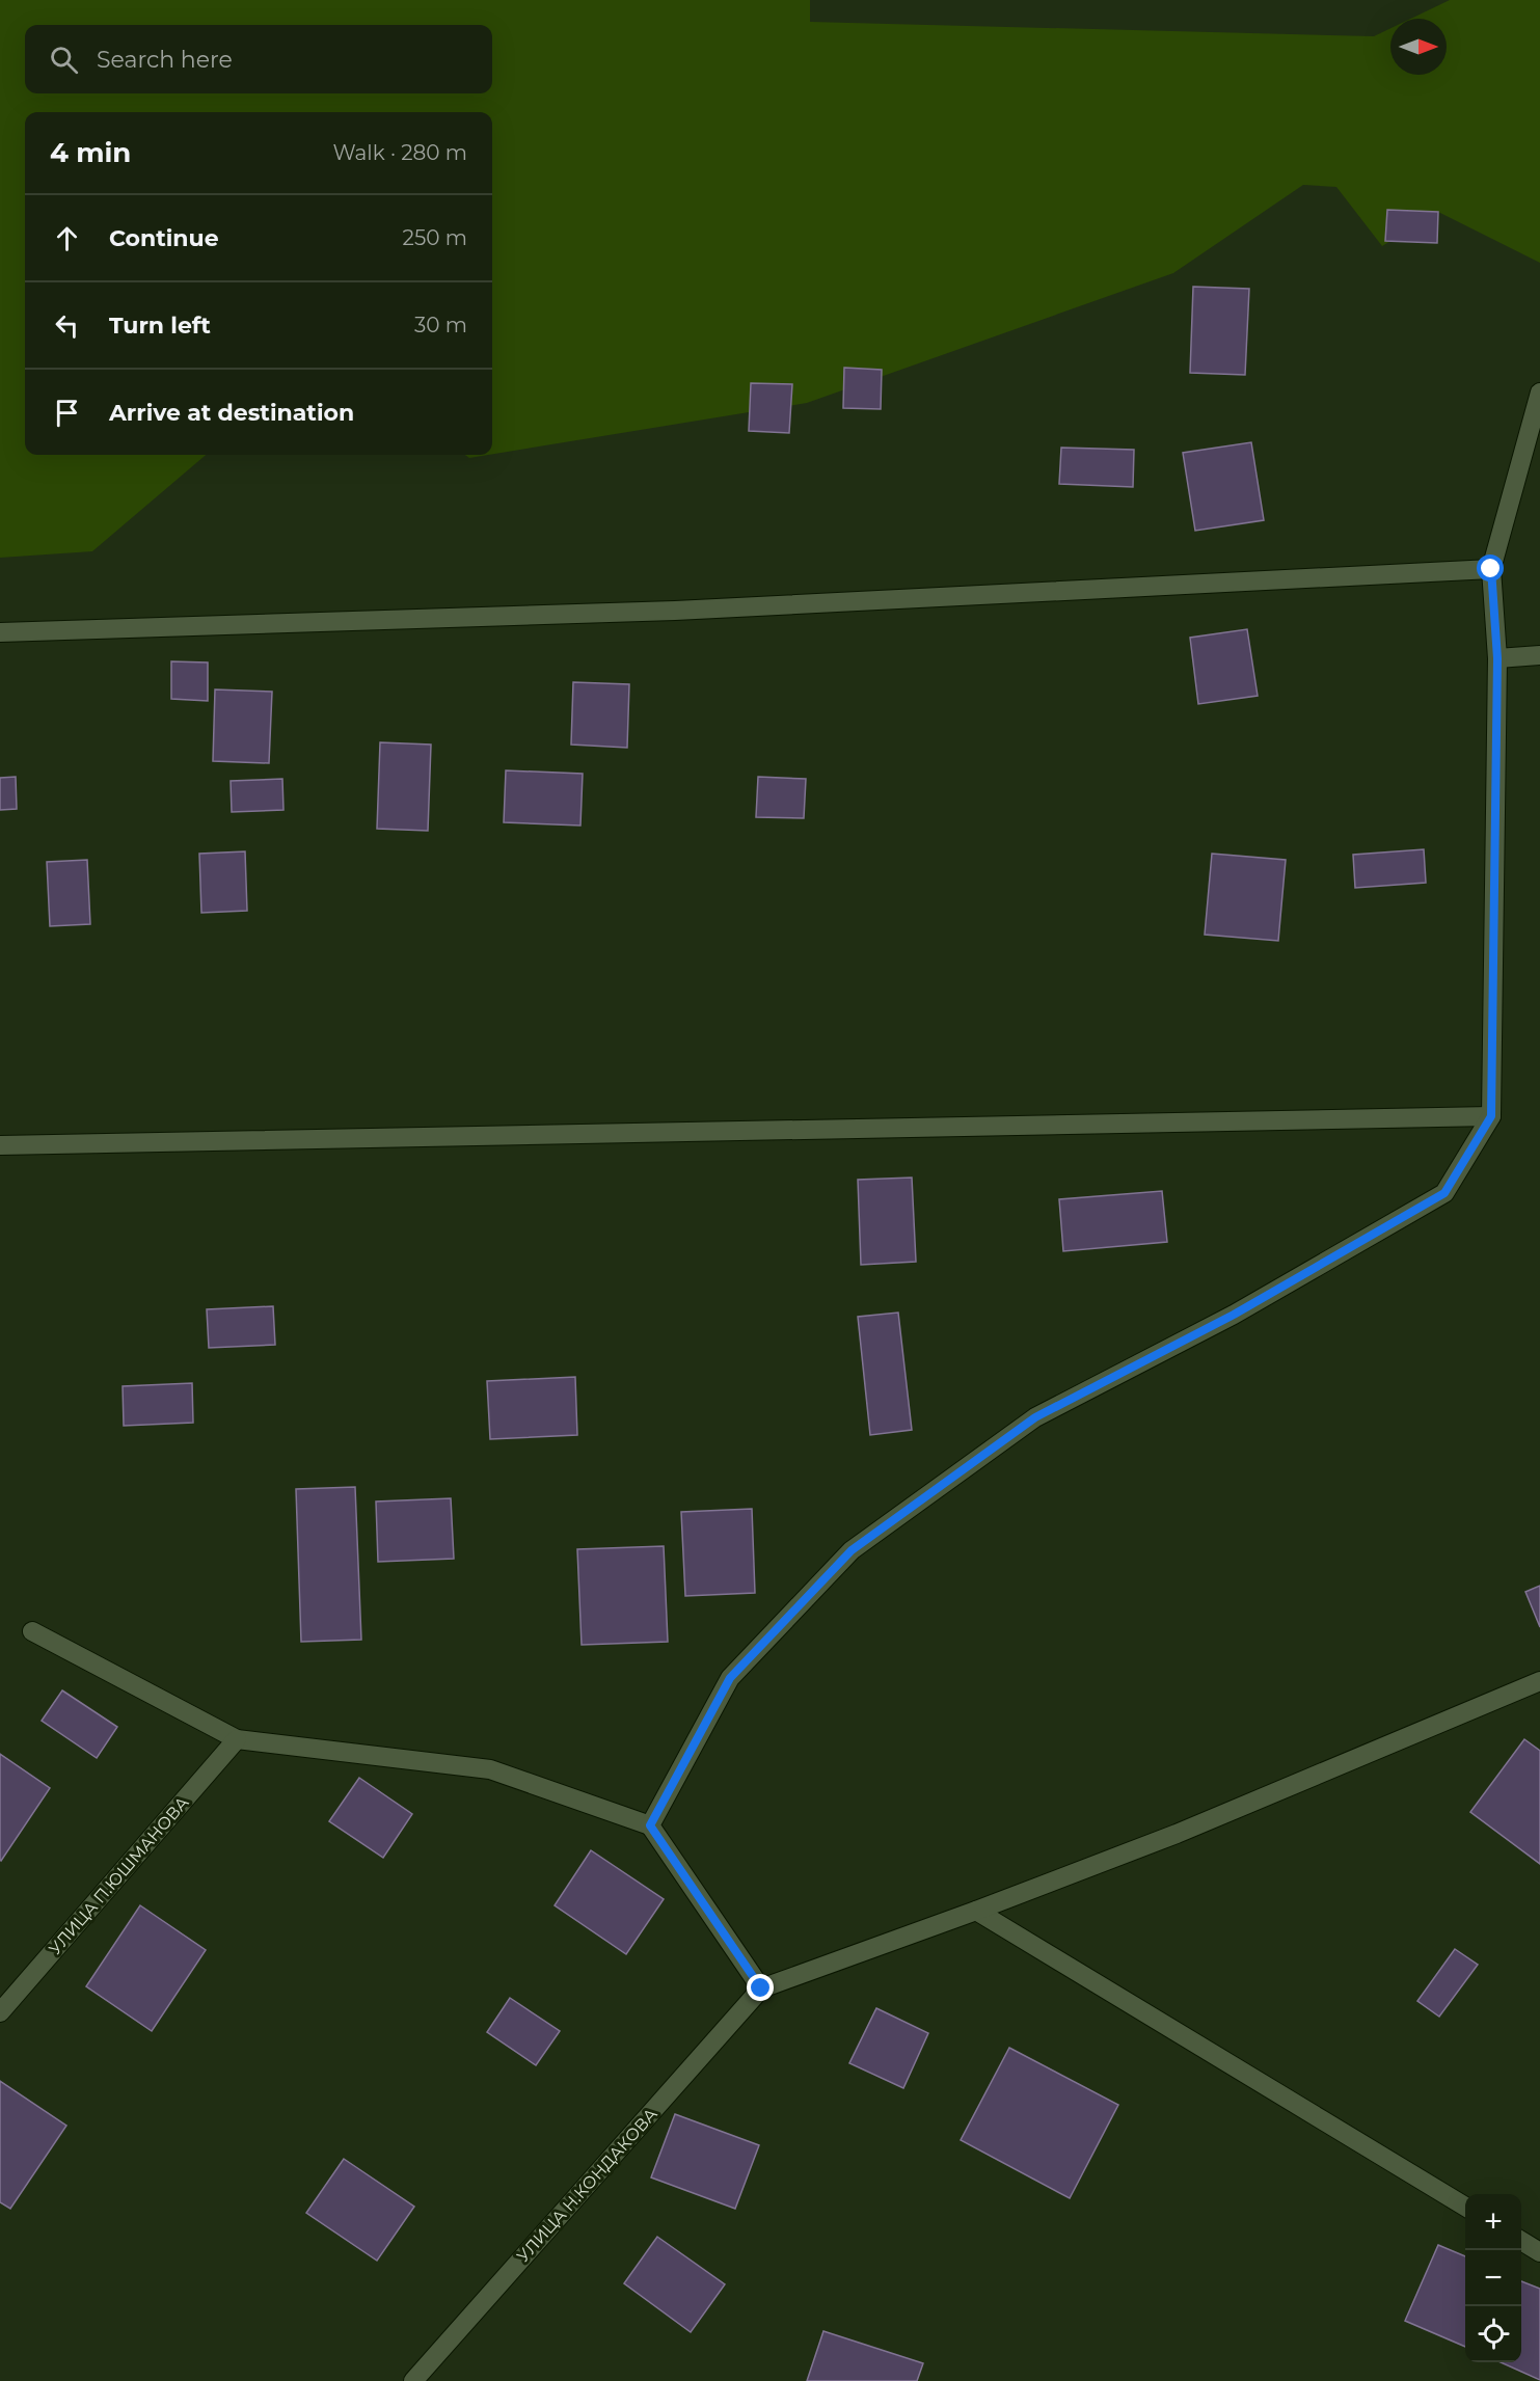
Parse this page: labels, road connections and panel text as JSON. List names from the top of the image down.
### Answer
{
  "streets": {
    "street": ["УЛИЦА П.ЮШМАНОВА", "УЛИЦА Н.КОНДАКОВА"]
  },
  "north": "right",
  "page": {
    "search": "Search here",
    "heading": ["4 min", "Walk · 280 m"],
    "list": [
      ["Continue", "250 m"],
      ["Turn left", "30 m"],
      "Arrive at destination"
    ],
    "map_buttons": ["+", "−"]
  }
}
